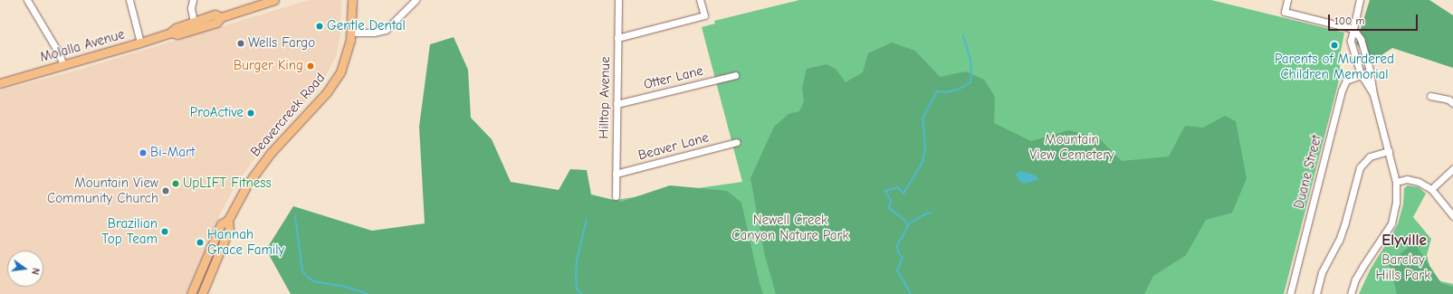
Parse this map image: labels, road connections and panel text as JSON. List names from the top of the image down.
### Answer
{
  "streets": {
    "main road": ["Molalla Avenue", "Beavercreek Road"],
    "street": [
      "Otter Lane",
      "Hilltop Avenue",
      "Beaver Lane",
      "Duane Street"
    ]
  },
  "crossings": [
    ["Otter Lane", "Hilltop Avenue"],
    ["Hilltop Avenue", "Beaver Lane"]
  ],
  "districts": ["Elyville"],
  "parks": ["Mountain View Cemetery", "Newell Creek Canyon Nature Park", "Barclay Hills Park"],
  "places": [
    "Gentle Dental",
    "Wells Fargo",
    "Parents of Murdered Children Memorial",
    "Burger King",
    "ProActive",
    "Bi-Mart",
    "UpLIFT Fitness",
    "Mountain View Community Church",
    "Brazilian Top Team",
    "Hannah Grace Family"
  ],
  "scale_bar": "100 m",
  "north": "right"
}
